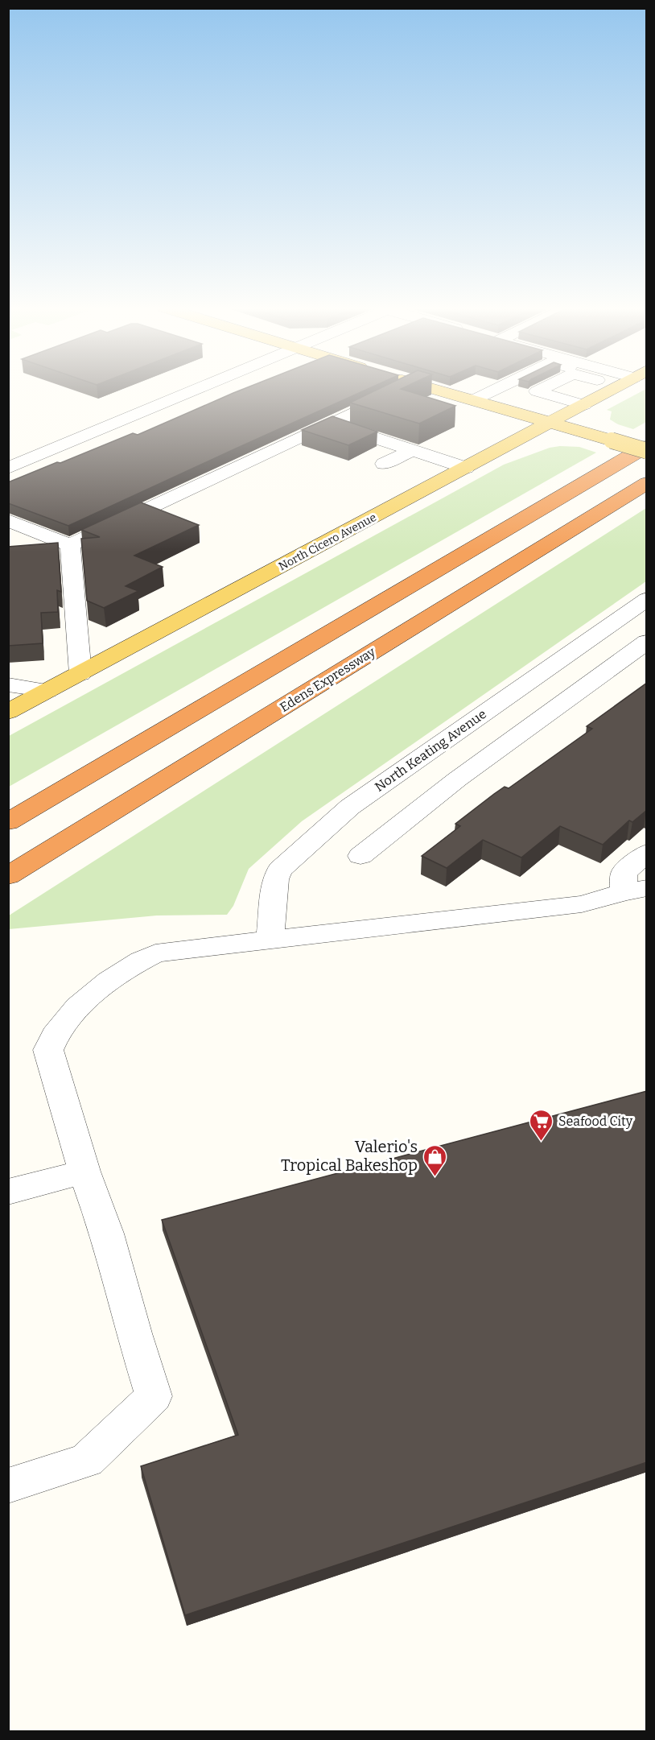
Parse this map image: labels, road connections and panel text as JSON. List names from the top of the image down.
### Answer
{
  "streets": {
    "highway": ["Edens Expressway"],
    "main road": ["North Cicero Avenue"],
    "street": ["North Keating Avenue"]
  },
  "places": {
    "supermarket": ["Seafood City"],
    "shop": ["Valerio's Tropical Bakeshop"]
  }
}
